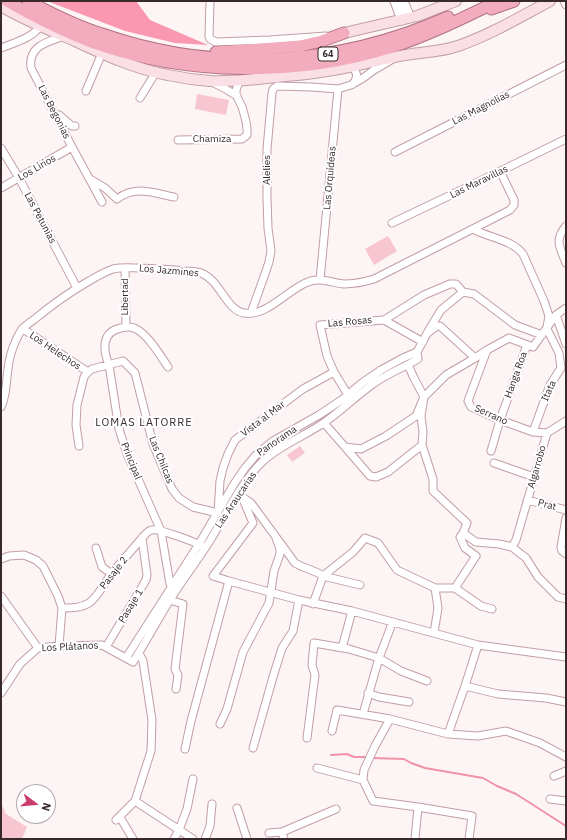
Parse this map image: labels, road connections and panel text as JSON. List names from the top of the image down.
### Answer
{
  "streets": {
    "highway": ["64"],
    "street": [
      "Las Magnolias",
      "Las Begonias",
      "Chamiza",
      "Los Lirios",
      "Alelies",
      "Las Orquídeas",
      "Las Maravillas",
      "Las Petunias",
      "Los Jazmines",
      "Libertad",
      "Las Rosas",
      "Los Helechos",
      "Hanga Roa",
      "Itata",
      "Serrano",
      "Vista al Mar",
      "Panorama",
      "Las Chilcas",
      "Principal",
      "Algarrobo",
      "Las Araucarias",
      "Prat",
      "Pasaje 2",
      "Pasaje 1",
      "Los Plátanos"
    ]
  },
  "crossings": [
    ["Las Begonias", "Los Lirios"],
    ["Los Lirios", "Las Petunias"],
    ["Alelies", "Las Orquídeas"],
    ["Alelies", "Los Jazmines"],
    ["Las Petunias", "Los Jazmines"],
    ["Los Jazmines", "Libertad"],
    ["Los Jazmines", "Los Helechos"],
    ["Libertad", "Principal"],
    ["Las Rosas", "Vista al Mar"],
    ["Hanga Roa", "Serrano"],
    ["Itata", "Serrano"],
    ["Serrano", "Algarrobo"],
    ["Vista al Mar", "Panorama"],
    ["Vista al Mar", "Las Chilcas"],
    ["Panorama", "Las Chilcas"],
    ["Panorama", "Principal"],
    ["Panorama", "Las Araucarias"],
    ["Panorama", "Los Plátanos"],
    ["Las Chilcas", "Principal"],
    ["Principal", "Pasaje 2"],
    ["Algarrobo", "Prat"],
    ["Las Araucarias", "Los Plátanos"],
    ["Pasaje 2", "Pasaje 1"],
    ["Pasaje 1", "Los Plátanos"]
  ],
  "districts": ["LOMAS LATORRE"],
  "north": "right"
}
